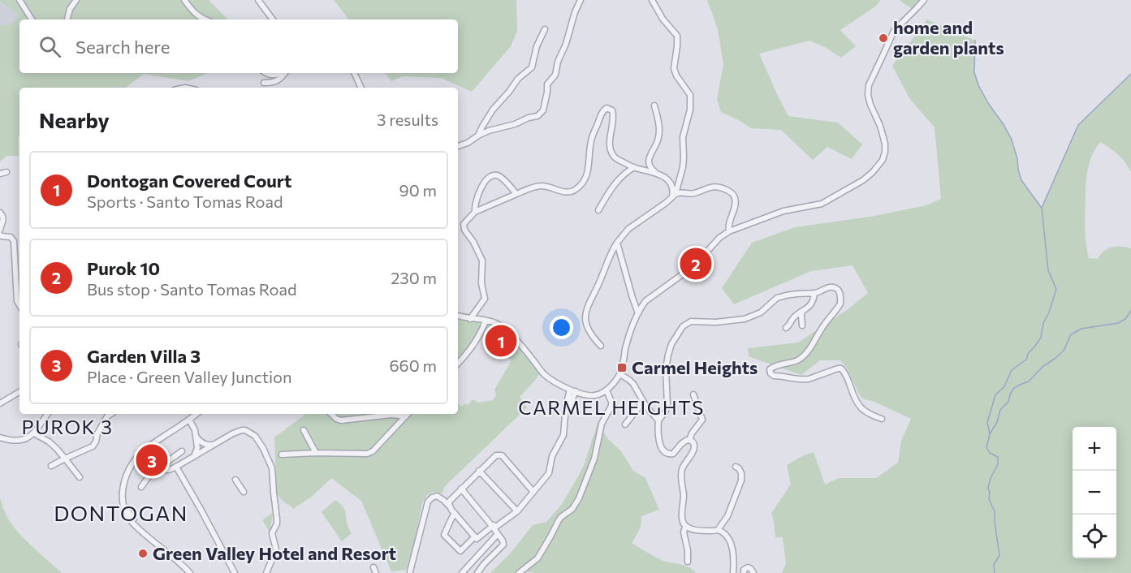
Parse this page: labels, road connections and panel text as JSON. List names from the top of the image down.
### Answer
{
  "districts": ["CARMEL HEIGHTS", "PUROK 3", "DONTOGAN"],
  "places": {
    "other": ["home and garden plants", "Green Valley Hotel and Resort"],
    "transit": ["Carmel Heights"]
  },
  "page": {
    "search": "Search here",
    "heading": ["Nearby", "3 results"],
    "list": [
      {
        "mark": "1",
        "name": "Dontogan Covered Court",
        "note": "Sports · Santo Tomas Road",
        "value": "90 m"
      },
      {
        "mark": "2",
        "name": "Purok 10",
        "note": "Bus stop · Santo Tomas Road",
        "value": "230 m"
      },
      {
        "mark": "3",
        "name": "Garden Villa 3",
        "note": "Place · Green Valley Junction",
        "value": "660 m"
      }
    ],
    "pins": ["2", "1", "3"],
    "map_buttons": ["+", "−"]
  }
}
